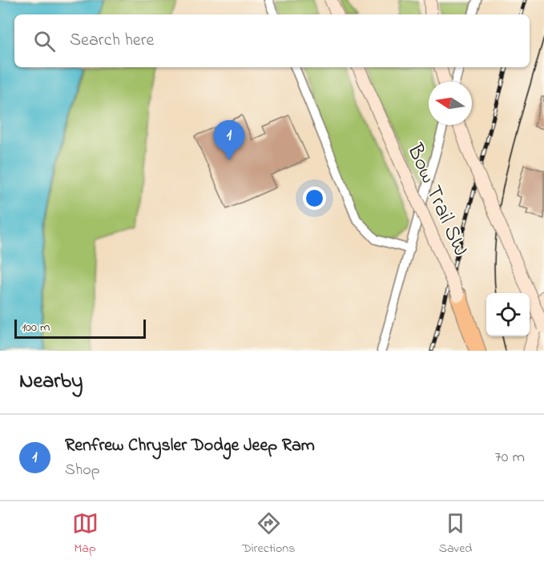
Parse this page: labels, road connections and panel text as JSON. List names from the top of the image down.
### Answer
{
  "streets": {
    "main road": ["Bow Trail SW"]
  },
  "scale_bar": "100 m",
  "north": "left",
  "page": {
    "search": "Search here",
    "pins": "1",
    "scale": "100 m",
    "heading": "Nearby",
    "list": [
      {
        "mark": "1",
        "name": "Renfrew Chrysler Dodge Jeep Ram",
        "note": "Shop",
        "value": "70 m"
      }
    ],
    "nav": ["Map", "Directions", "Saved"]
  }
}
